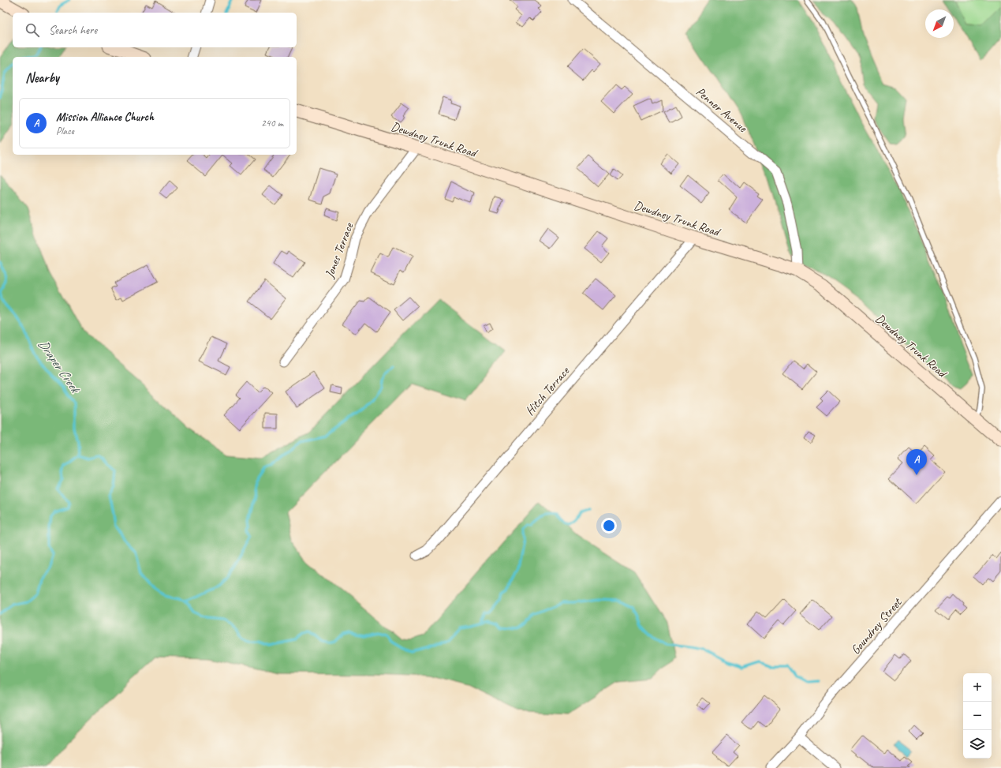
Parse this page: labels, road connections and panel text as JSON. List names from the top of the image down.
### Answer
{
  "streets": {
    "main road": ["Dewdney Trunk Road"],
    "street": [
      "Penner Avenue",
      "Jones Terrace",
      "Hitch Terrace",
      "Goundrey Street"
    ]
  },
  "crossings": [
    ["Penner Avenue", "Dewdney Trunk Road"],
    ["Dewdney Trunk Road", "Jones Terrace"],
    ["Dewdney Trunk Road", "Hitch Terrace"]
  ],
  "water": ["Draper Creek"],
  "north": "bottom left",
  "page": {
    "search": "Search here",
    "heading": "Nearby",
    "list": [
      {
        "mark": "A",
        "name": "Mission Alliance Church",
        "note": "Place",
        "value": "240 m"
      }
    ],
    "pins": "A",
    "map_buttons": ["+", "−"]
  }
}
